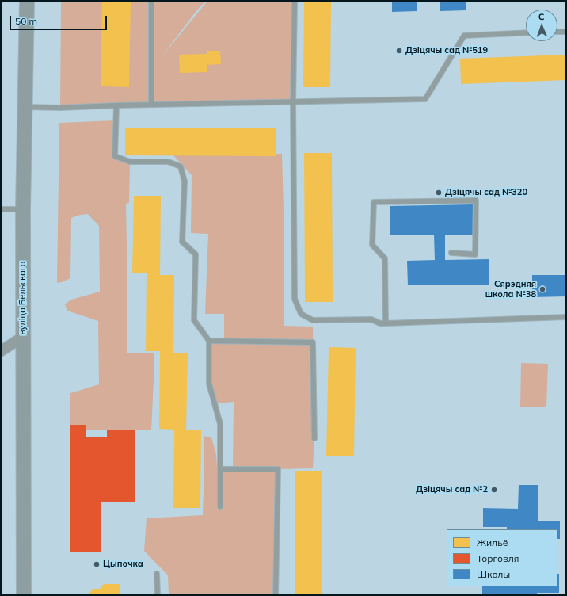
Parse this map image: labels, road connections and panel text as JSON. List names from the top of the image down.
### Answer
{
  "streets": {
    "main road": ["вуліца Бельскага"]
  },
  "places": [
    "Дзіцячы сад №519",
    "Дзіцячы сад №320",
    "Сярэдняя школа №38",
    "Дзіцячы сад №2",
    "Цыпочка"
  ],
  "legend": ["Жильё", "Торговля", "Школы"],
  "scale_bar": "50 m",
  "north": "top"
}
